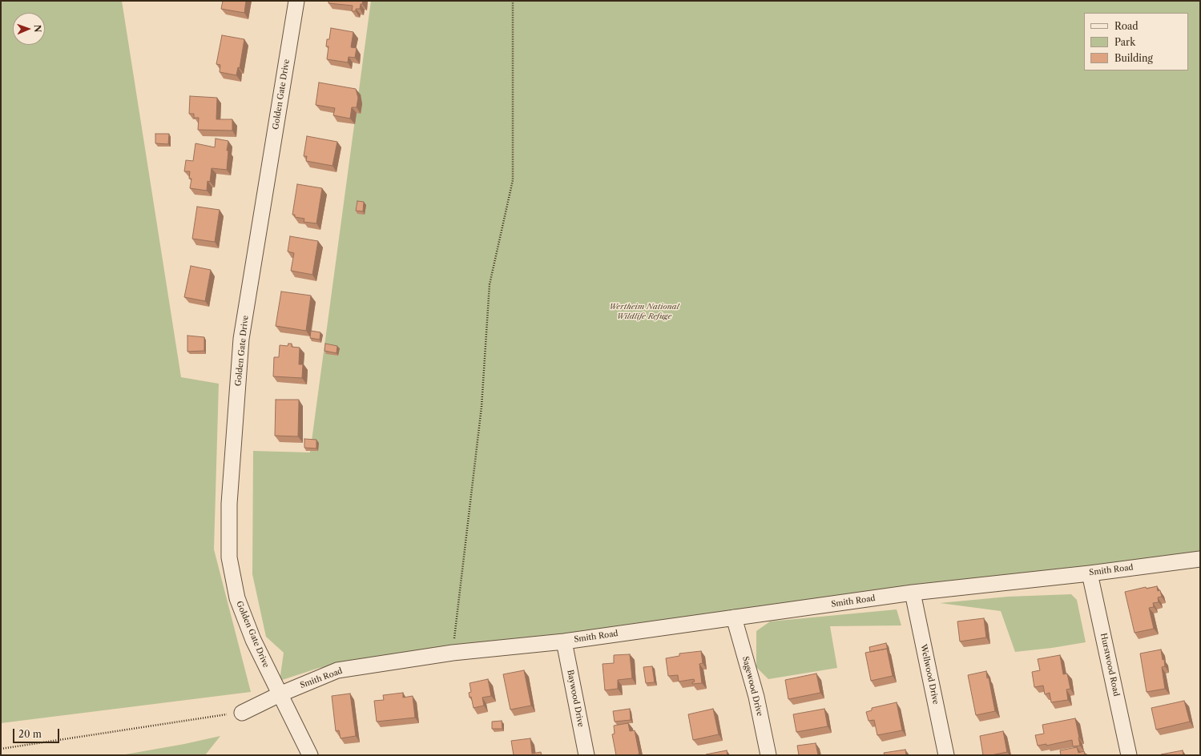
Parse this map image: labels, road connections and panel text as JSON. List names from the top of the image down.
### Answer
{
  "streets": {
    "street": [
      "Golden Gate Drive",
      "Smith Road",
      "Hurstwood Road",
      "Wellwood Drive",
      "Sagewood Drive",
      "Baywood Drive"
    ]
  },
  "crossings": [
    ["Golden Gate Drive", "Smith Road"],
    ["Smith Road", "Hurstwood Road"],
    ["Smith Road", "Wellwood Drive"],
    ["Smith Road", "Sagewood Drive"],
    ["Smith Road", "Baywood Drive"]
  ],
  "parks": ["Wertheim National Wildlife Refuge"],
  "legend": ["Road", "Park", "Building"],
  "scale_bar": "20 m",
  "north": "right"
}
